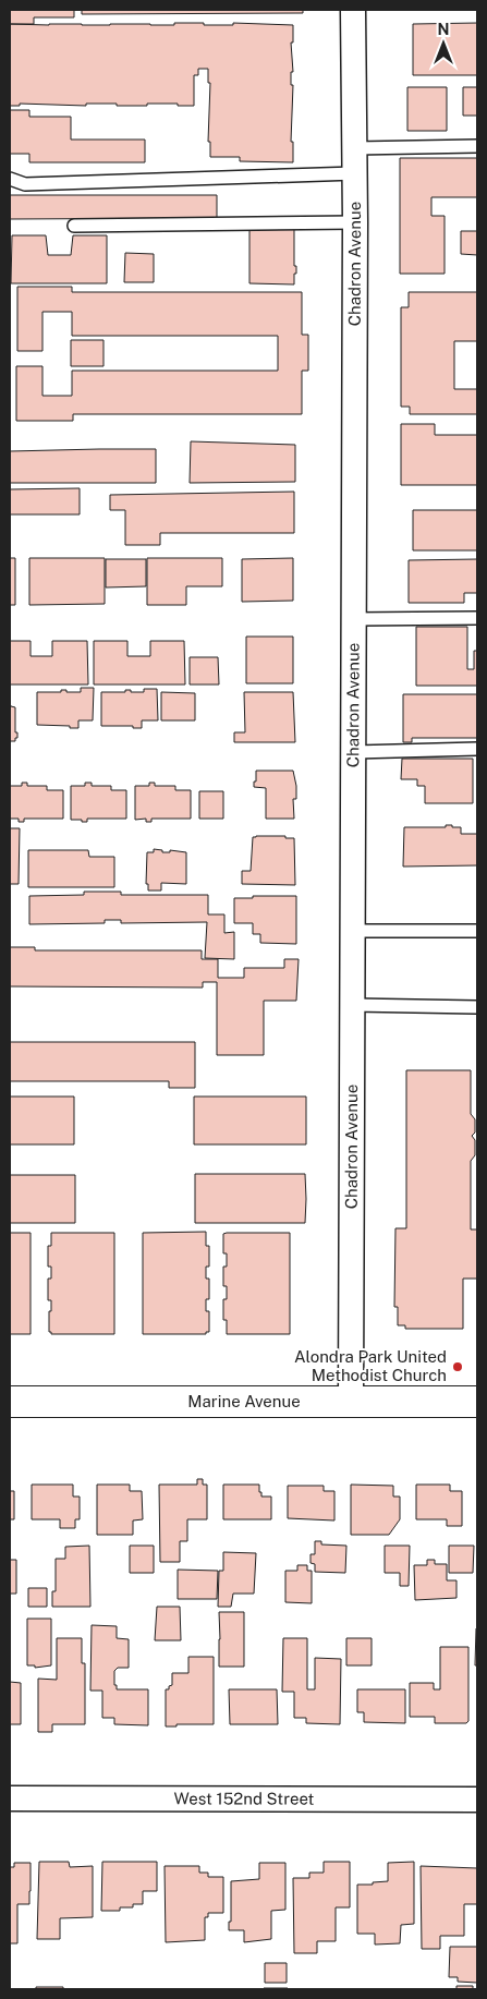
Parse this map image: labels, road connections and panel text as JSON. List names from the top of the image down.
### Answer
{
  "streets": {
    "main road": ["Marine Avenue"],
    "street": ["Chadron Avenue", "West 152nd Street"]
  },
  "crossings": [
    ["Chadron Avenue", "Marine Avenue"]
  ],
  "places": ["Alondra Park United Methodist Church"],
  "north": "top"
}
